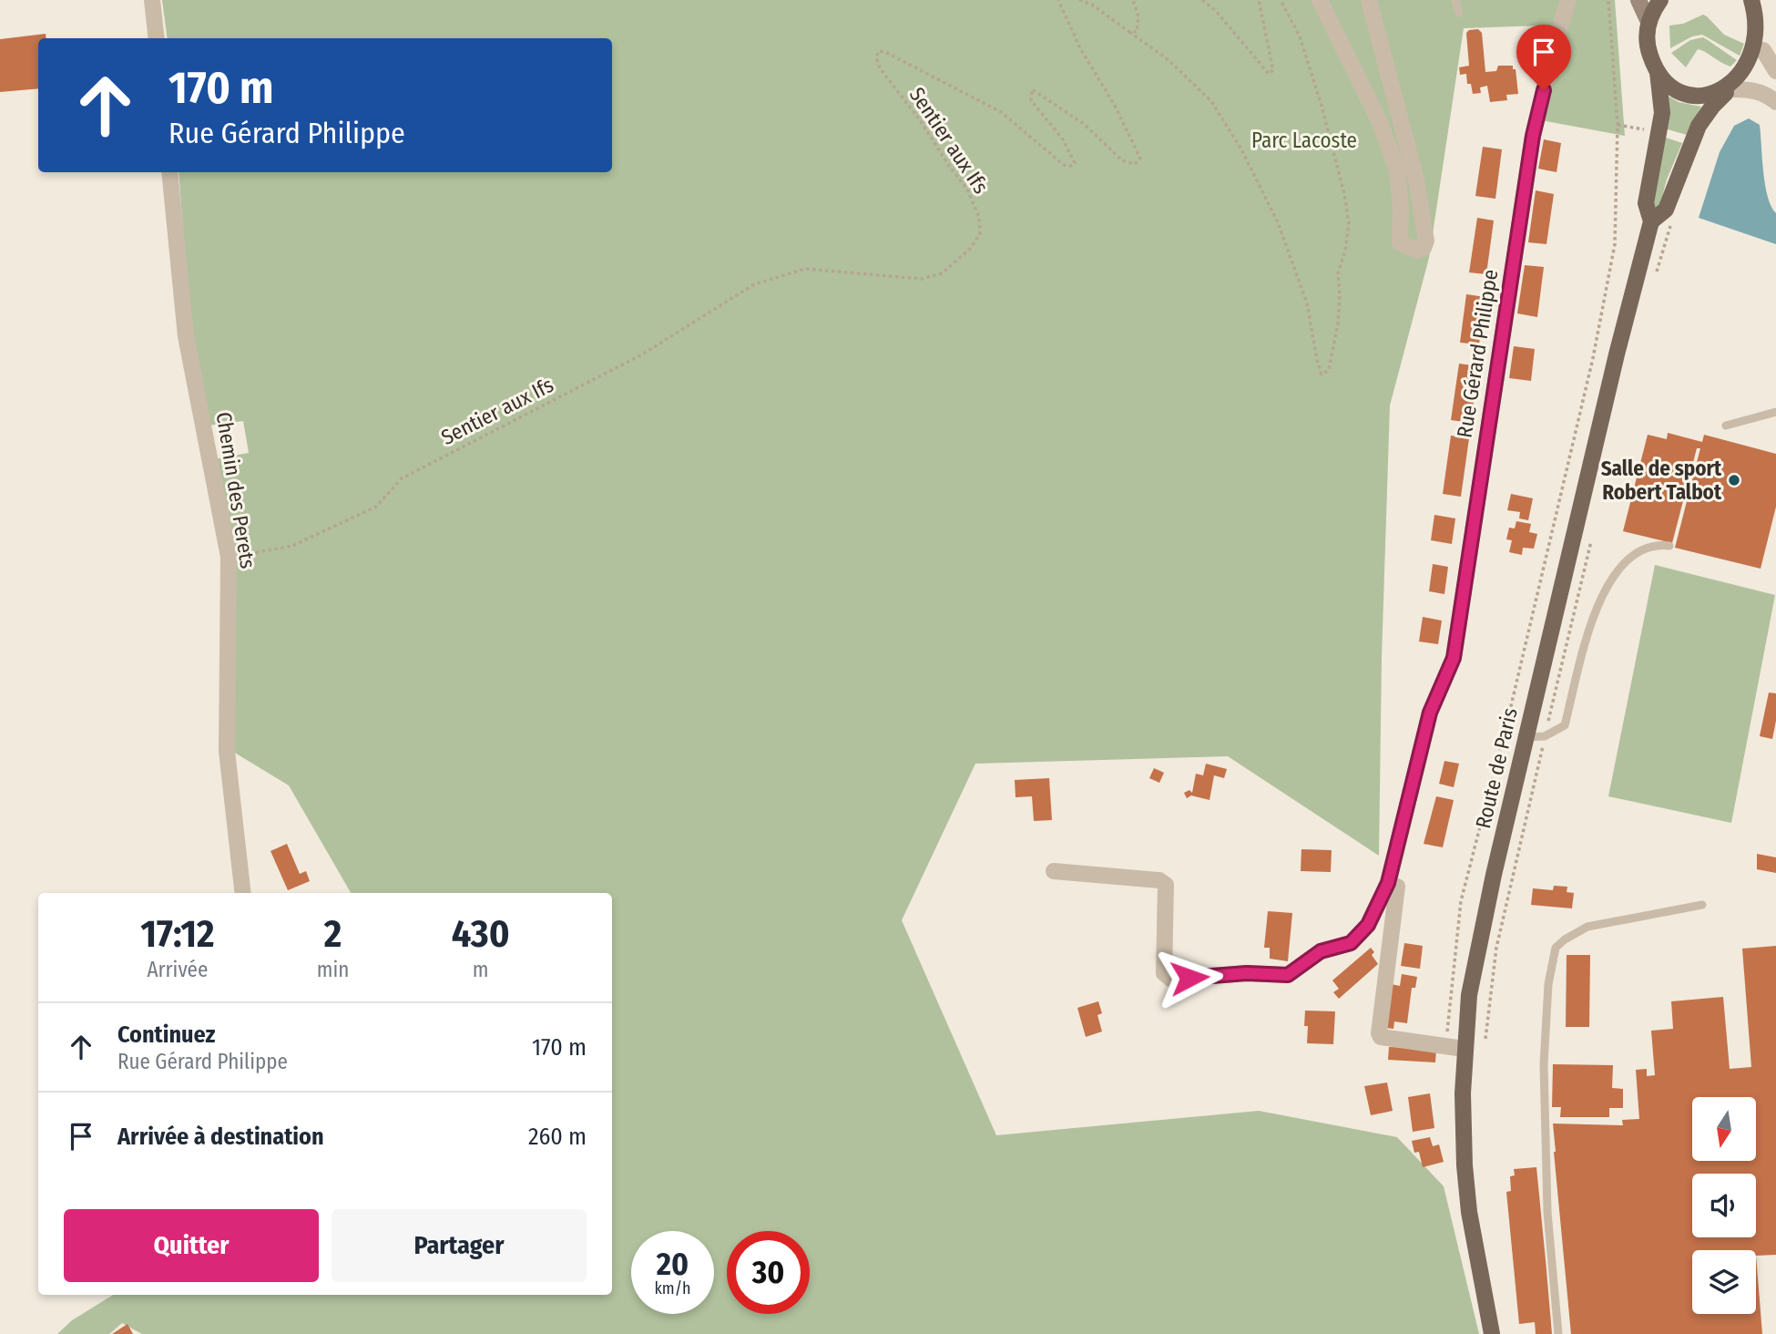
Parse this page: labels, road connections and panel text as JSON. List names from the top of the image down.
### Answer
{
  "streets": {
    "main road": ["Route de Paris"],
    "street": ["Rue Gérard Philippe", "Chemin des Perets"],
    "path": ["Sentier aux Ifs"]
  },
  "crossings": [
    ["Sentier aux Ifs", "Chemin des Perets"]
  ],
  "parks": ["Parc Lacoste"],
  "places": ["Salle de sport Robert Talbot"],
  "north": "bottom",
  "page": {
    "turn": ["170 m", "Rue Gérard Philippe"],
    "eta": [
      "17:12",
      "Arrivée",
      "2",
      "min",
      "430",
      "m"
    ],
    "list": [
      {
        "name": "Continuez",
        "note": "Rue Gérard Philippe",
        "value": "170 m"
      },
      {
        "name": "Arrivée à destination",
        "value": "260 m"
      }
    ],
    "buttons": ["Quitter", "Partager"],
    "speed": "20 km/h",
    "limit": "30"
  }
}
